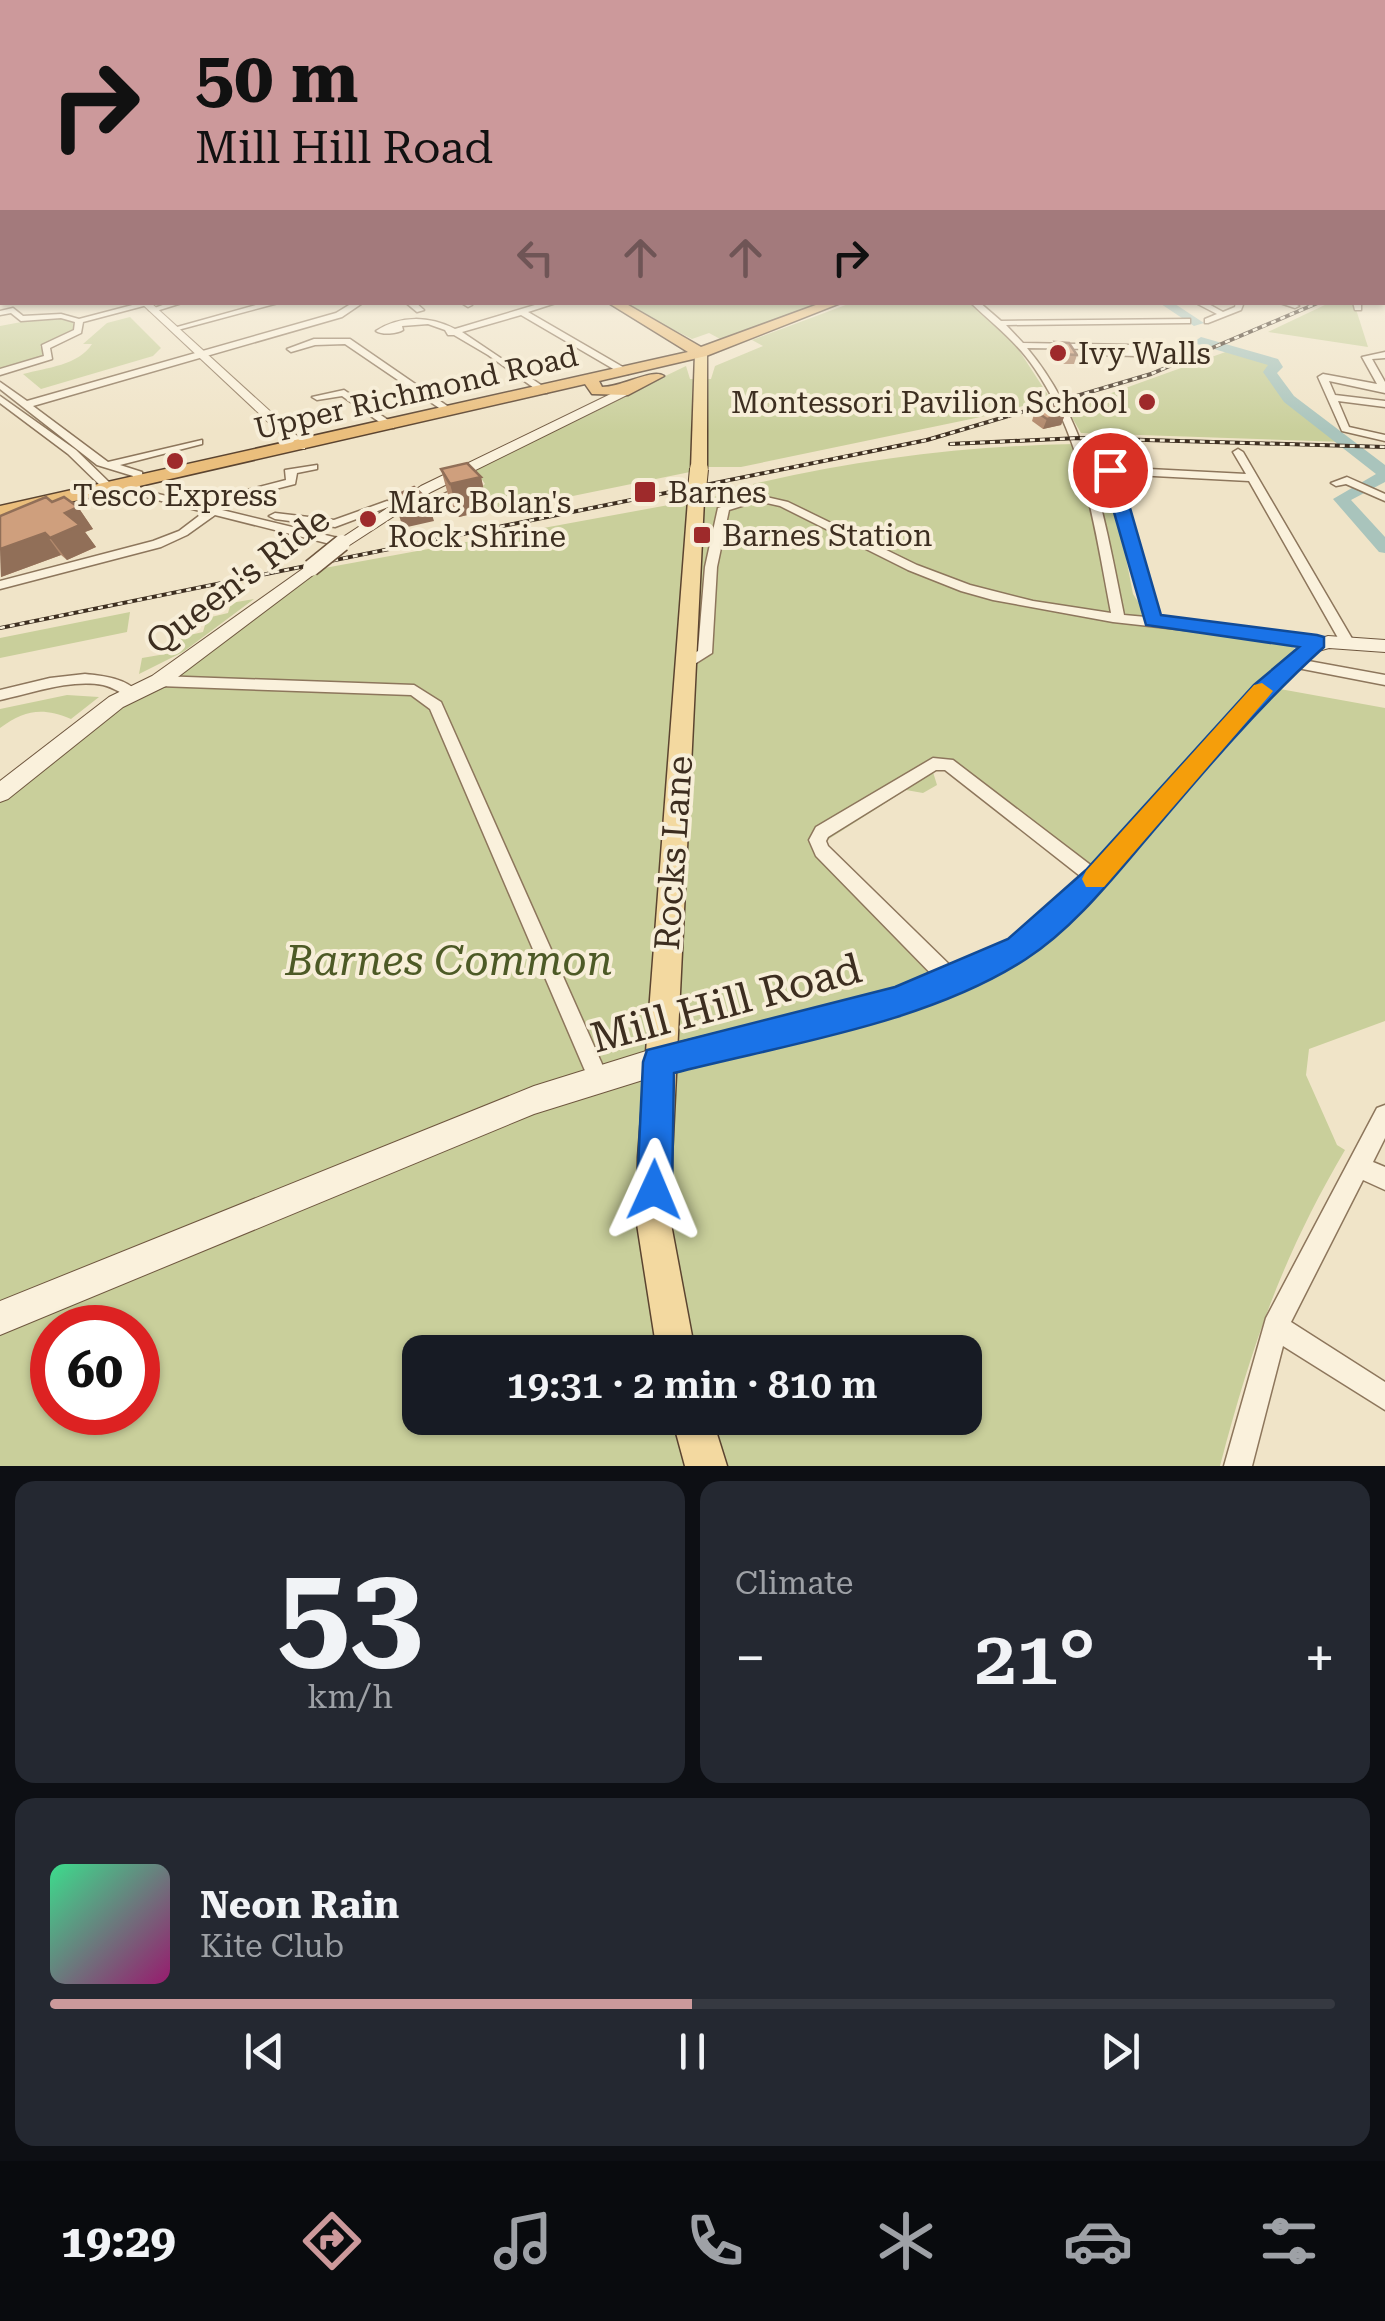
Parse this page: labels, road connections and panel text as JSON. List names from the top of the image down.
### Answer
{
  "streets": {
    "highway": ["Upper Richmond Road", "Queen's Ride"],
    "main road": ["Rocks Lane", "Mill Hill Road"]
  },
  "crossings": [
    ["Upper Richmond Road", "Queen's Ride"],
    ["Upper Richmond Road", "Rocks Lane"],
    ["Queen's Ride", "Rocks Lane"],
    ["Rocks Lane", "Mill Hill Road"]
  ],
  "parks": ["Barnes Common"],
  "places": {
    "other": [
      "Ivy Walls",
      "Montessori Pavilion School",
      "Tesco Express",
      "Marc Bolan's Rock Shrine"
    ],
    "transit": ["Barnes", "Barnes Station"]
  },
  "page": {
    "turn": ["50 m", "Mill Hill Road"],
    "limit": "60",
    "trip": "19:31 · 2 min · 810 m",
    "tile": [
      ["53", "km/h"],
      "Climate"
    ],
    "heat": ["−", "21°", "+"],
    "song": ["Neon Rain", "Kite Club"],
    "tabs": "19:29"
  }
}
